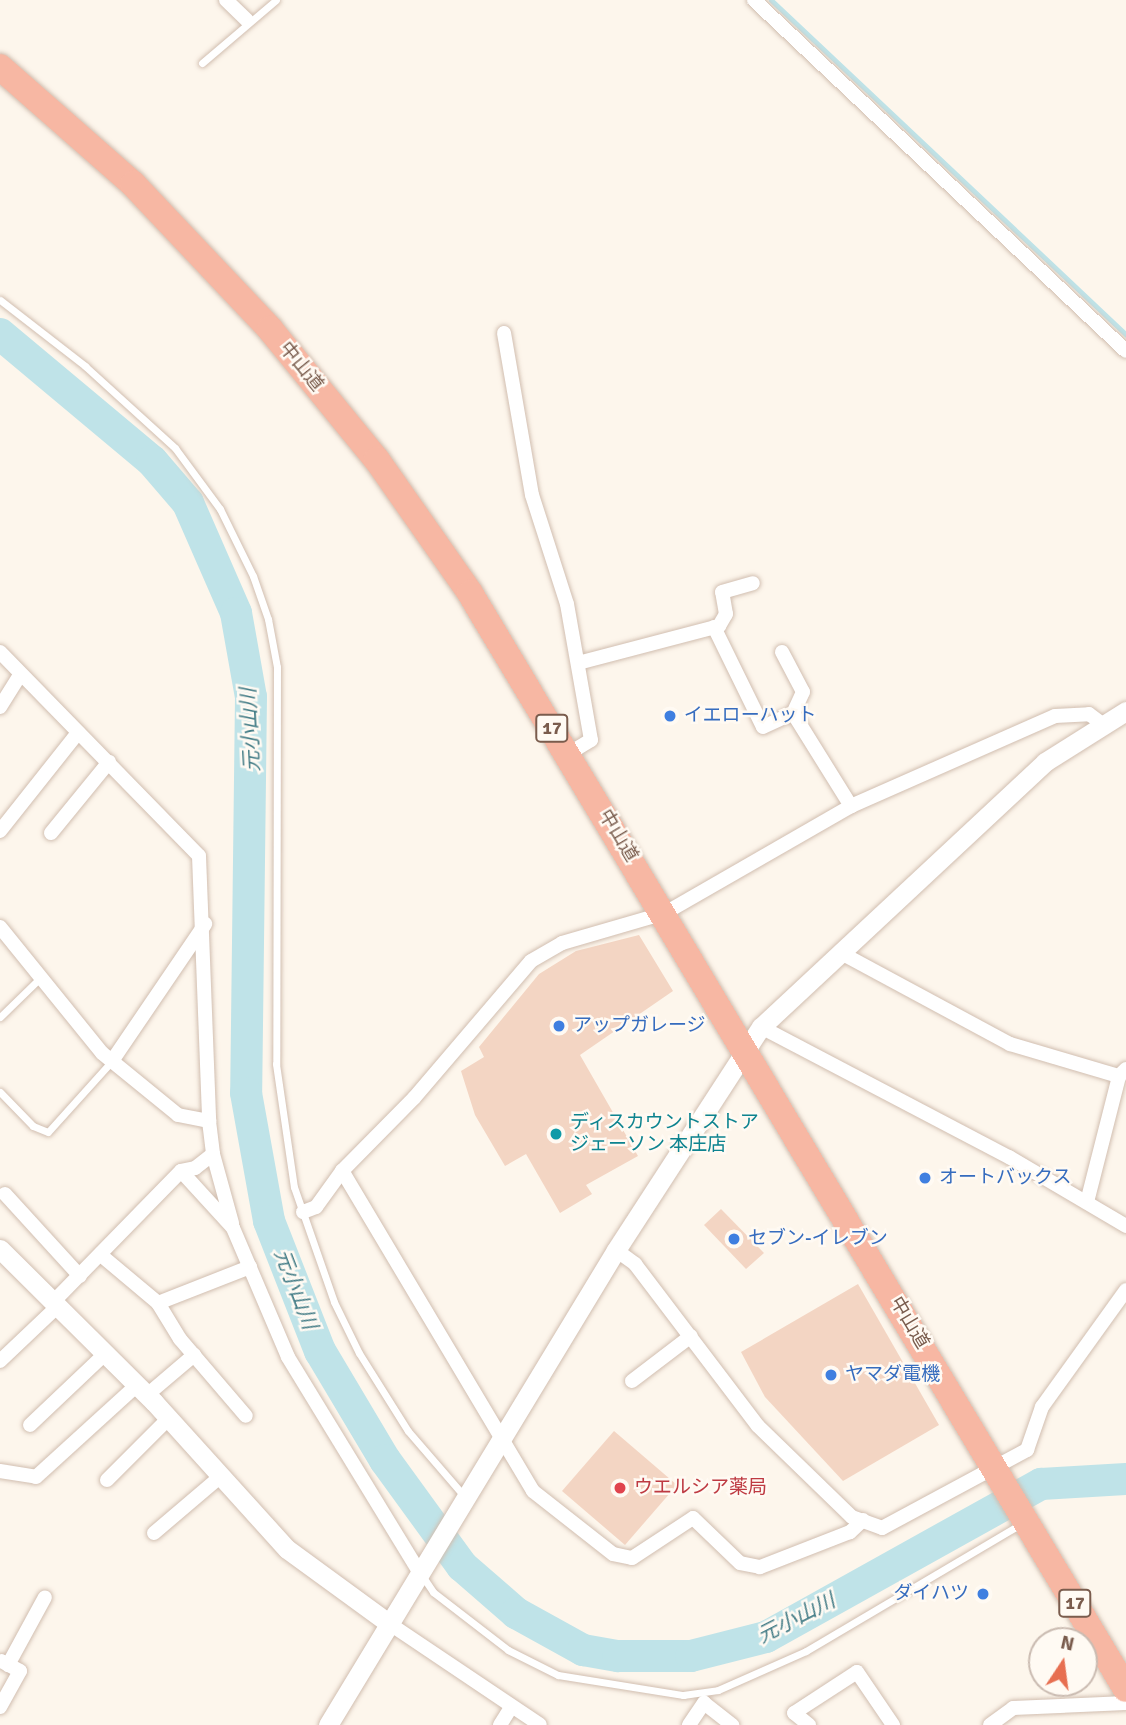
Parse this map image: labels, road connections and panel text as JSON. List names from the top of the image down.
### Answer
{
  "streets": {
    "highway": ["中山道", "17"]
  },
  "water": ["元小山川"],
  "places": [
    "イエローハット",
    "アップガレージ",
    "ディスカウントストア ジェーソン 本庄店",
    "オートバックス",
    "セブン-イレブン",
    "ヤマダ電機",
    "ウエルシア薬局",
    "ダイハツ"
  ],
  "north": "top"
}
